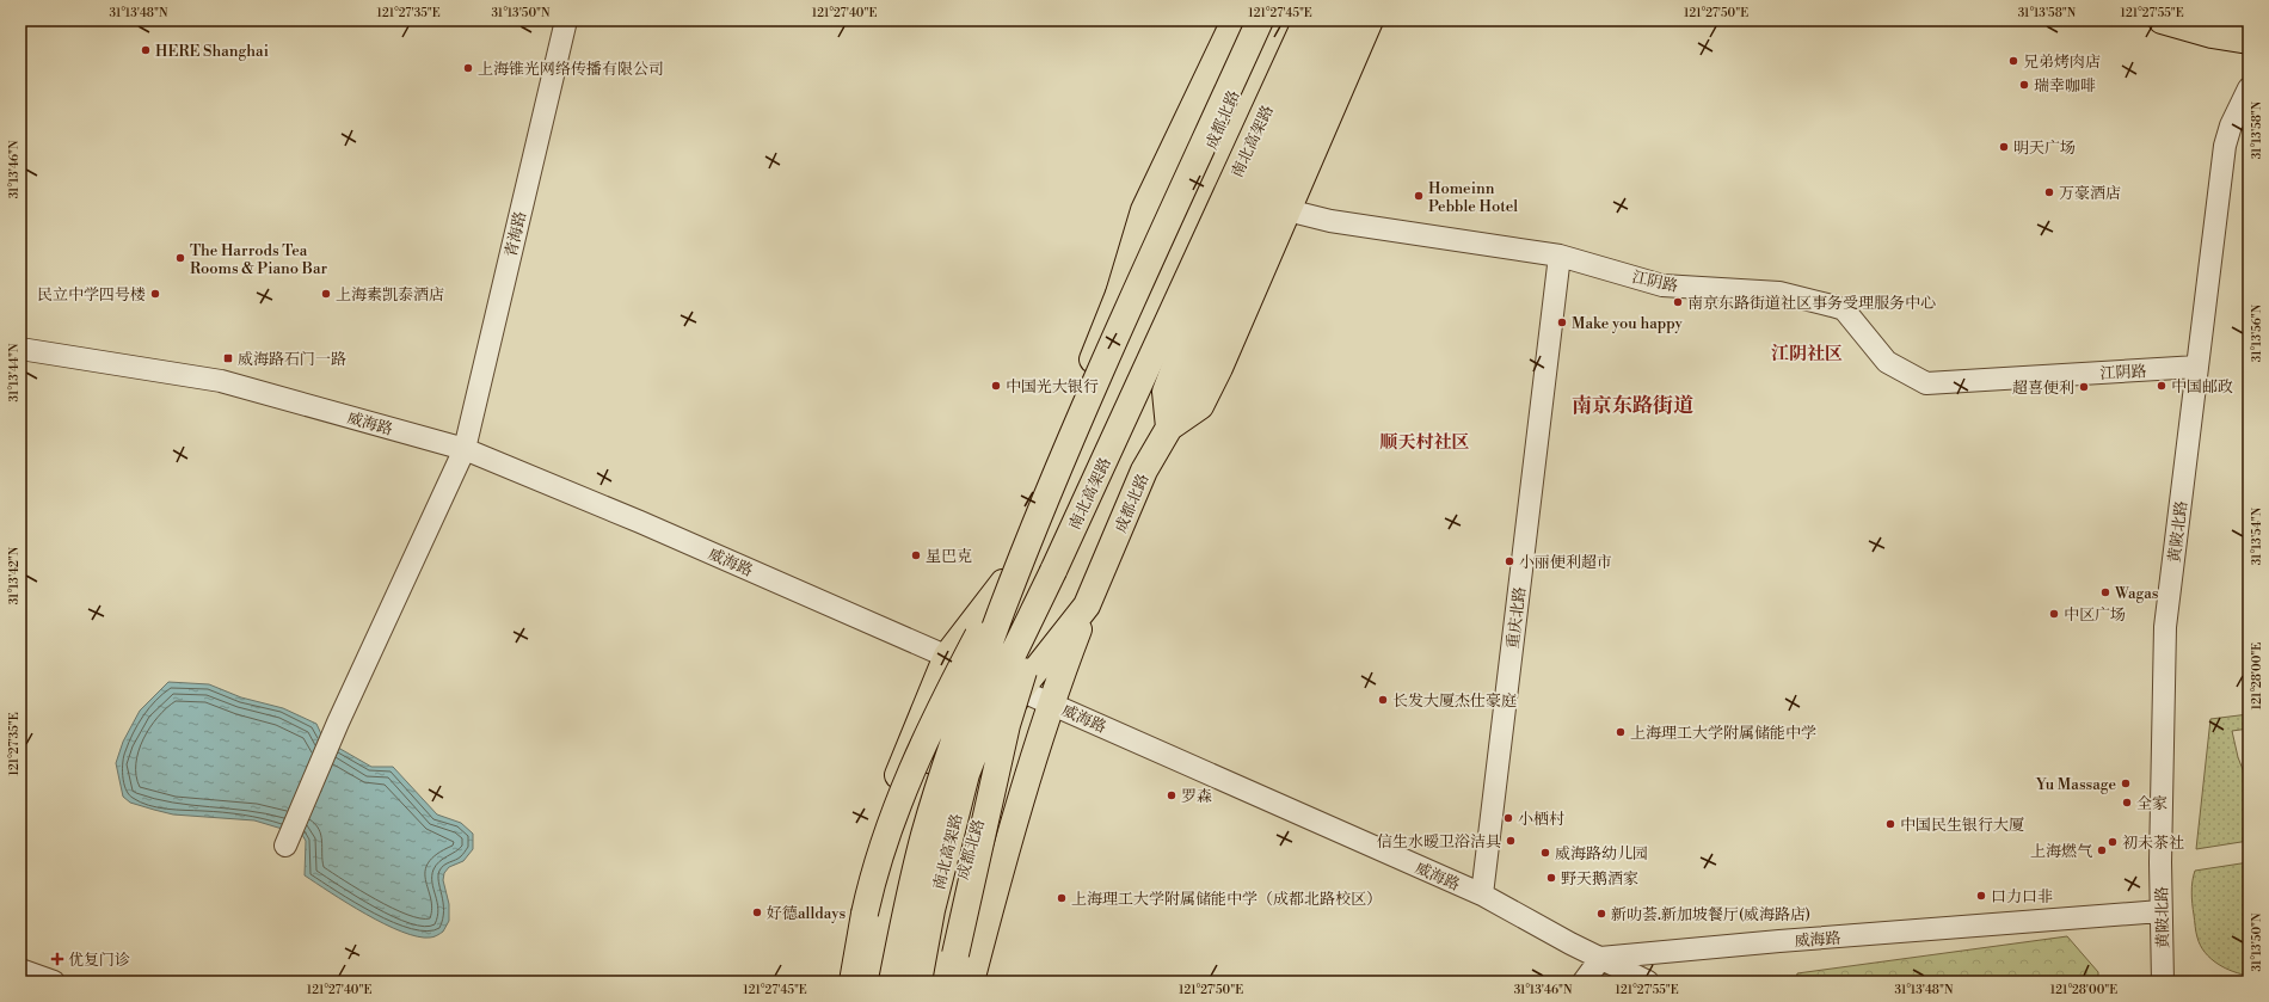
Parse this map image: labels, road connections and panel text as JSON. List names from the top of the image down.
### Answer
{
  "streets": {
    "main road": ["成都北路", "南北高架路"],
    "street": [
      "青海路",
      "江阴路",
      "威海路",
      "黄陂北路",
      "重庆北路"
    ]
  },
  "crossings": [
    ["成都北路", "南北高架路"],
    ["成都北路", "威海路"],
    ["青海路", "威海路"],
    ["江阴路", "黄陂北路"],
    ["江阴路", "重庆北路"],
    ["威海路", "黄陂北路"],
    ["威海路", "重庆北路"]
  ],
  "districts": ["江阴社区", "南京东路街道", "顺天村社区"],
  "places": {
    "other": [
      "HERE Shanghai",
      "兄弟烤肉店",
      "上海锥光网络传播有限公司",
      "瑞幸咖啡",
      "明天广场",
      "万豪酒店",
      "Homeinn Pebble Hotel",
      "The Harrods Tea Rooms & Piano Bar",
      "民立中学四号楼",
      "上海素凯泰酒店",
      "南京东路街道社区事务受理服务中心",
      "Make you happy",
      "中国光大银行",
      "中国邮政",
      "超喜便利",
      "星巴克",
      "小丽便利超市",
      "Wagas",
      "中区广场",
      "长发大厦杰仕豪庭",
      "上海理工大学附属储能中学",
      "Yu Massage",
      "罗森",
      "全家",
      "小栖村",
      "中国民生银行大厦",
      "信生水暧卫浴洁具",
      "初未茶社",
      "上海燃气",
      "威海路幼儿园",
      "野天鹅酒家",
      "口力口非",
      "上海理工大学附属储能中学（成都北路校区）",
      "好德alldays",
      "新叻荟.新加坡餐厅(威海路店)"
    ],
    "transit": ["威海路石门一路"],
    "health": ["优复门诊"]
  },
  "coordinates": [
    "31°13'48\"N",
    "121°27'35\"E",
    "31°13'50\"N",
    "121°27'40\"E",
    "121°27'45\"E",
    "121°27'50\"E",
    "31°13'58\"N",
    "121°27'55\"E",
    "31°13'46\"N",
    "31°13'56\"N",
    "31°13'44\"N",
    "31°13'54\"N",
    "31°13'42\"N",
    "121°28'00\"E"
  ]
}
